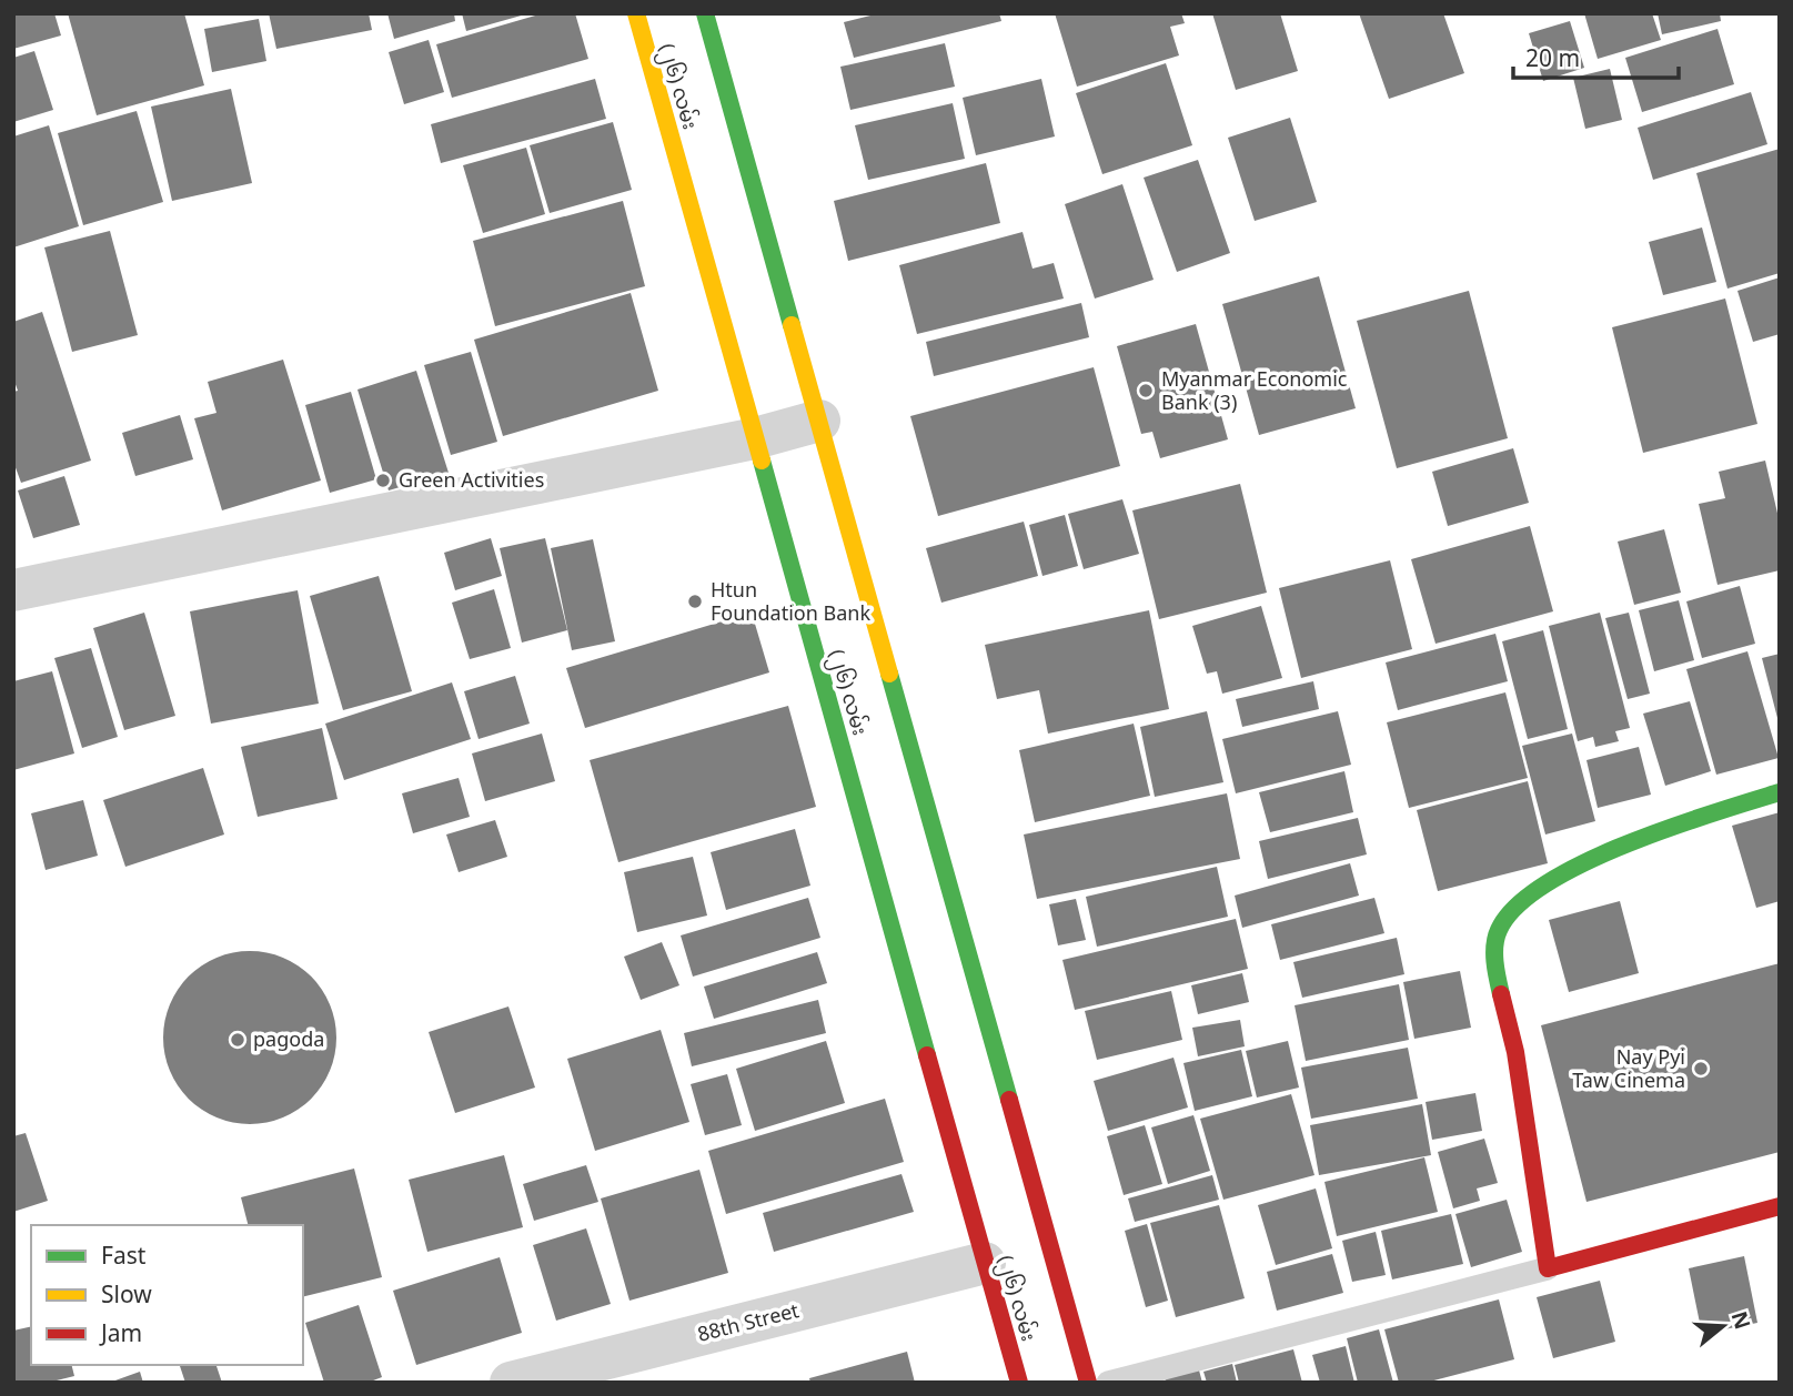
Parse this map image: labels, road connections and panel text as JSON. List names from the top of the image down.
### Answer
{
  "streets": {
    "main road": ["(၂၆) လမ်း"],
    "street": ["88th Street"]
  },
  "crossings": [
    ["(၂၆) လမ်း", "88th Street"]
  ],
  "places": [
    "Myanmar Economic Bank (3)",
    "Green Activities",
    "Htun Foundation Bank",
    "pagoda",
    "Nay Pyi Taw Cinema"
  ],
  "legend": ["Fast", "Slow", "Jam"],
  "scale_bar": "20 m",
  "north": "right"
}
